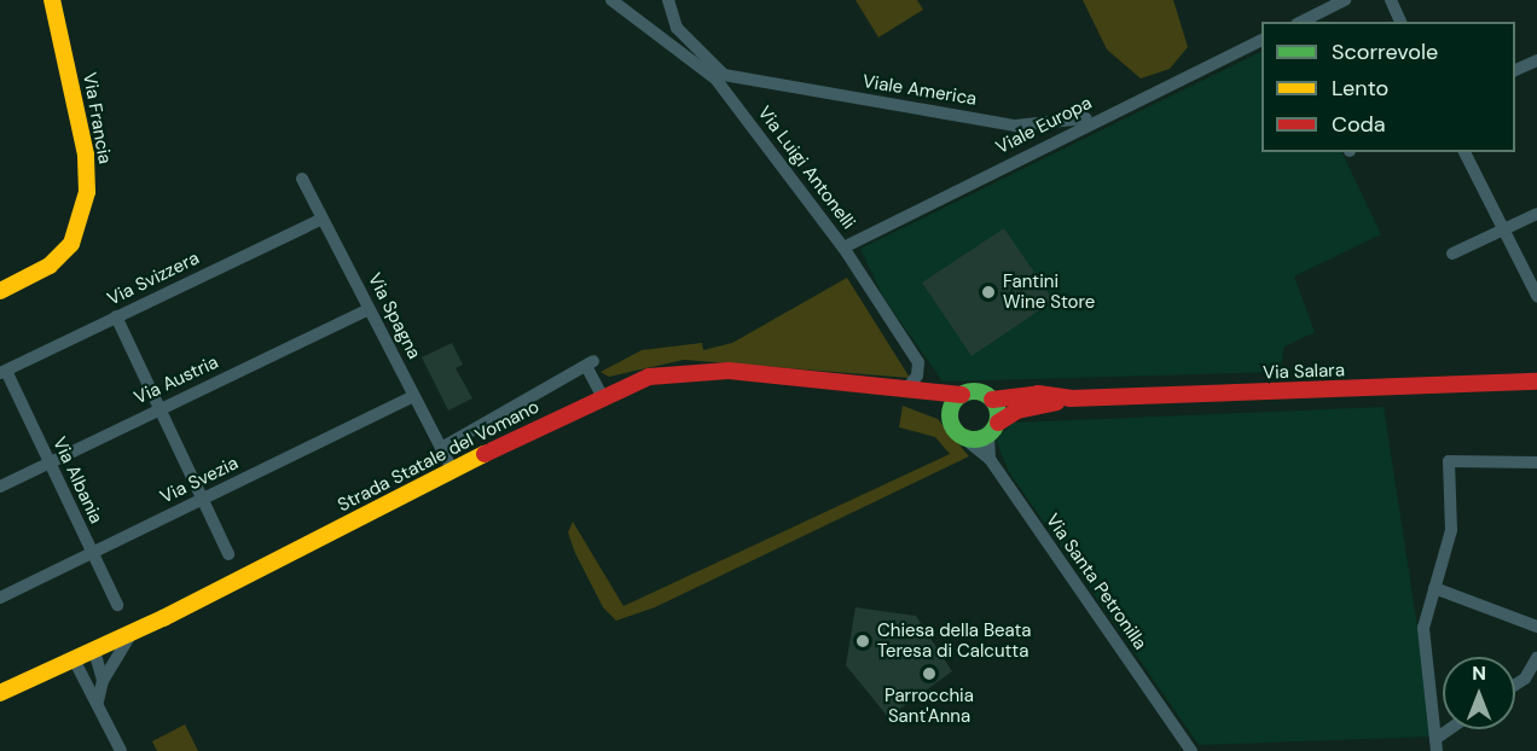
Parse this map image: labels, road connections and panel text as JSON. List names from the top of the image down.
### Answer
{
  "streets": {
    "main road": ["Via Francia", "Via Salara", "Strada Statale del Vomano"],
    "street": [
      "Viale America",
      "Viale Europa",
      "Via Luigi Antonelli",
      "Via Svizzera",
      "Via Spagna",
      "Via Austria",
      "Via Albania",
      "Via Svezia",
      "Via Santa Petronilla"
    ]
  },
  "crossings": [
    ["Viale America", "Viale Europa"],
    ["Viale America", "Via Luigi Antonelli"],
    ["Viale Europa", "Via Luigi Antonelli"],
    ["Via Luigi Antonelli", "Strada Statale del Vomano"],
    ["Via Svizzera", "Via Spagna"],
    ["Via Svizzera", "Via Albania"],
    ["Via Spagna", "Via Austria"],
    ["Via Spagna", "Strada Statale del Vomano"],
    ["Via Spagna", "Via Svezia"],
    ["Via Salara", "Strada Statale del Vomano"],
    ["Via Salara", "Via Santa Petronilla"],
    ["Via Austria", "Via Albania"],
    ["Strada Statale del Vomano", "Via Santa Petronilla"],
    ["Via Albania", "Via Svezia"]
  ],
  "places": ["Fantini Wine Store", "Chiesa della Beata Teresa di Calcutta", "Parrocchia Sant'Anna"],
  "legend": ["Scorrevole", "Lento", "Coda"],
  "north": "top"
}
